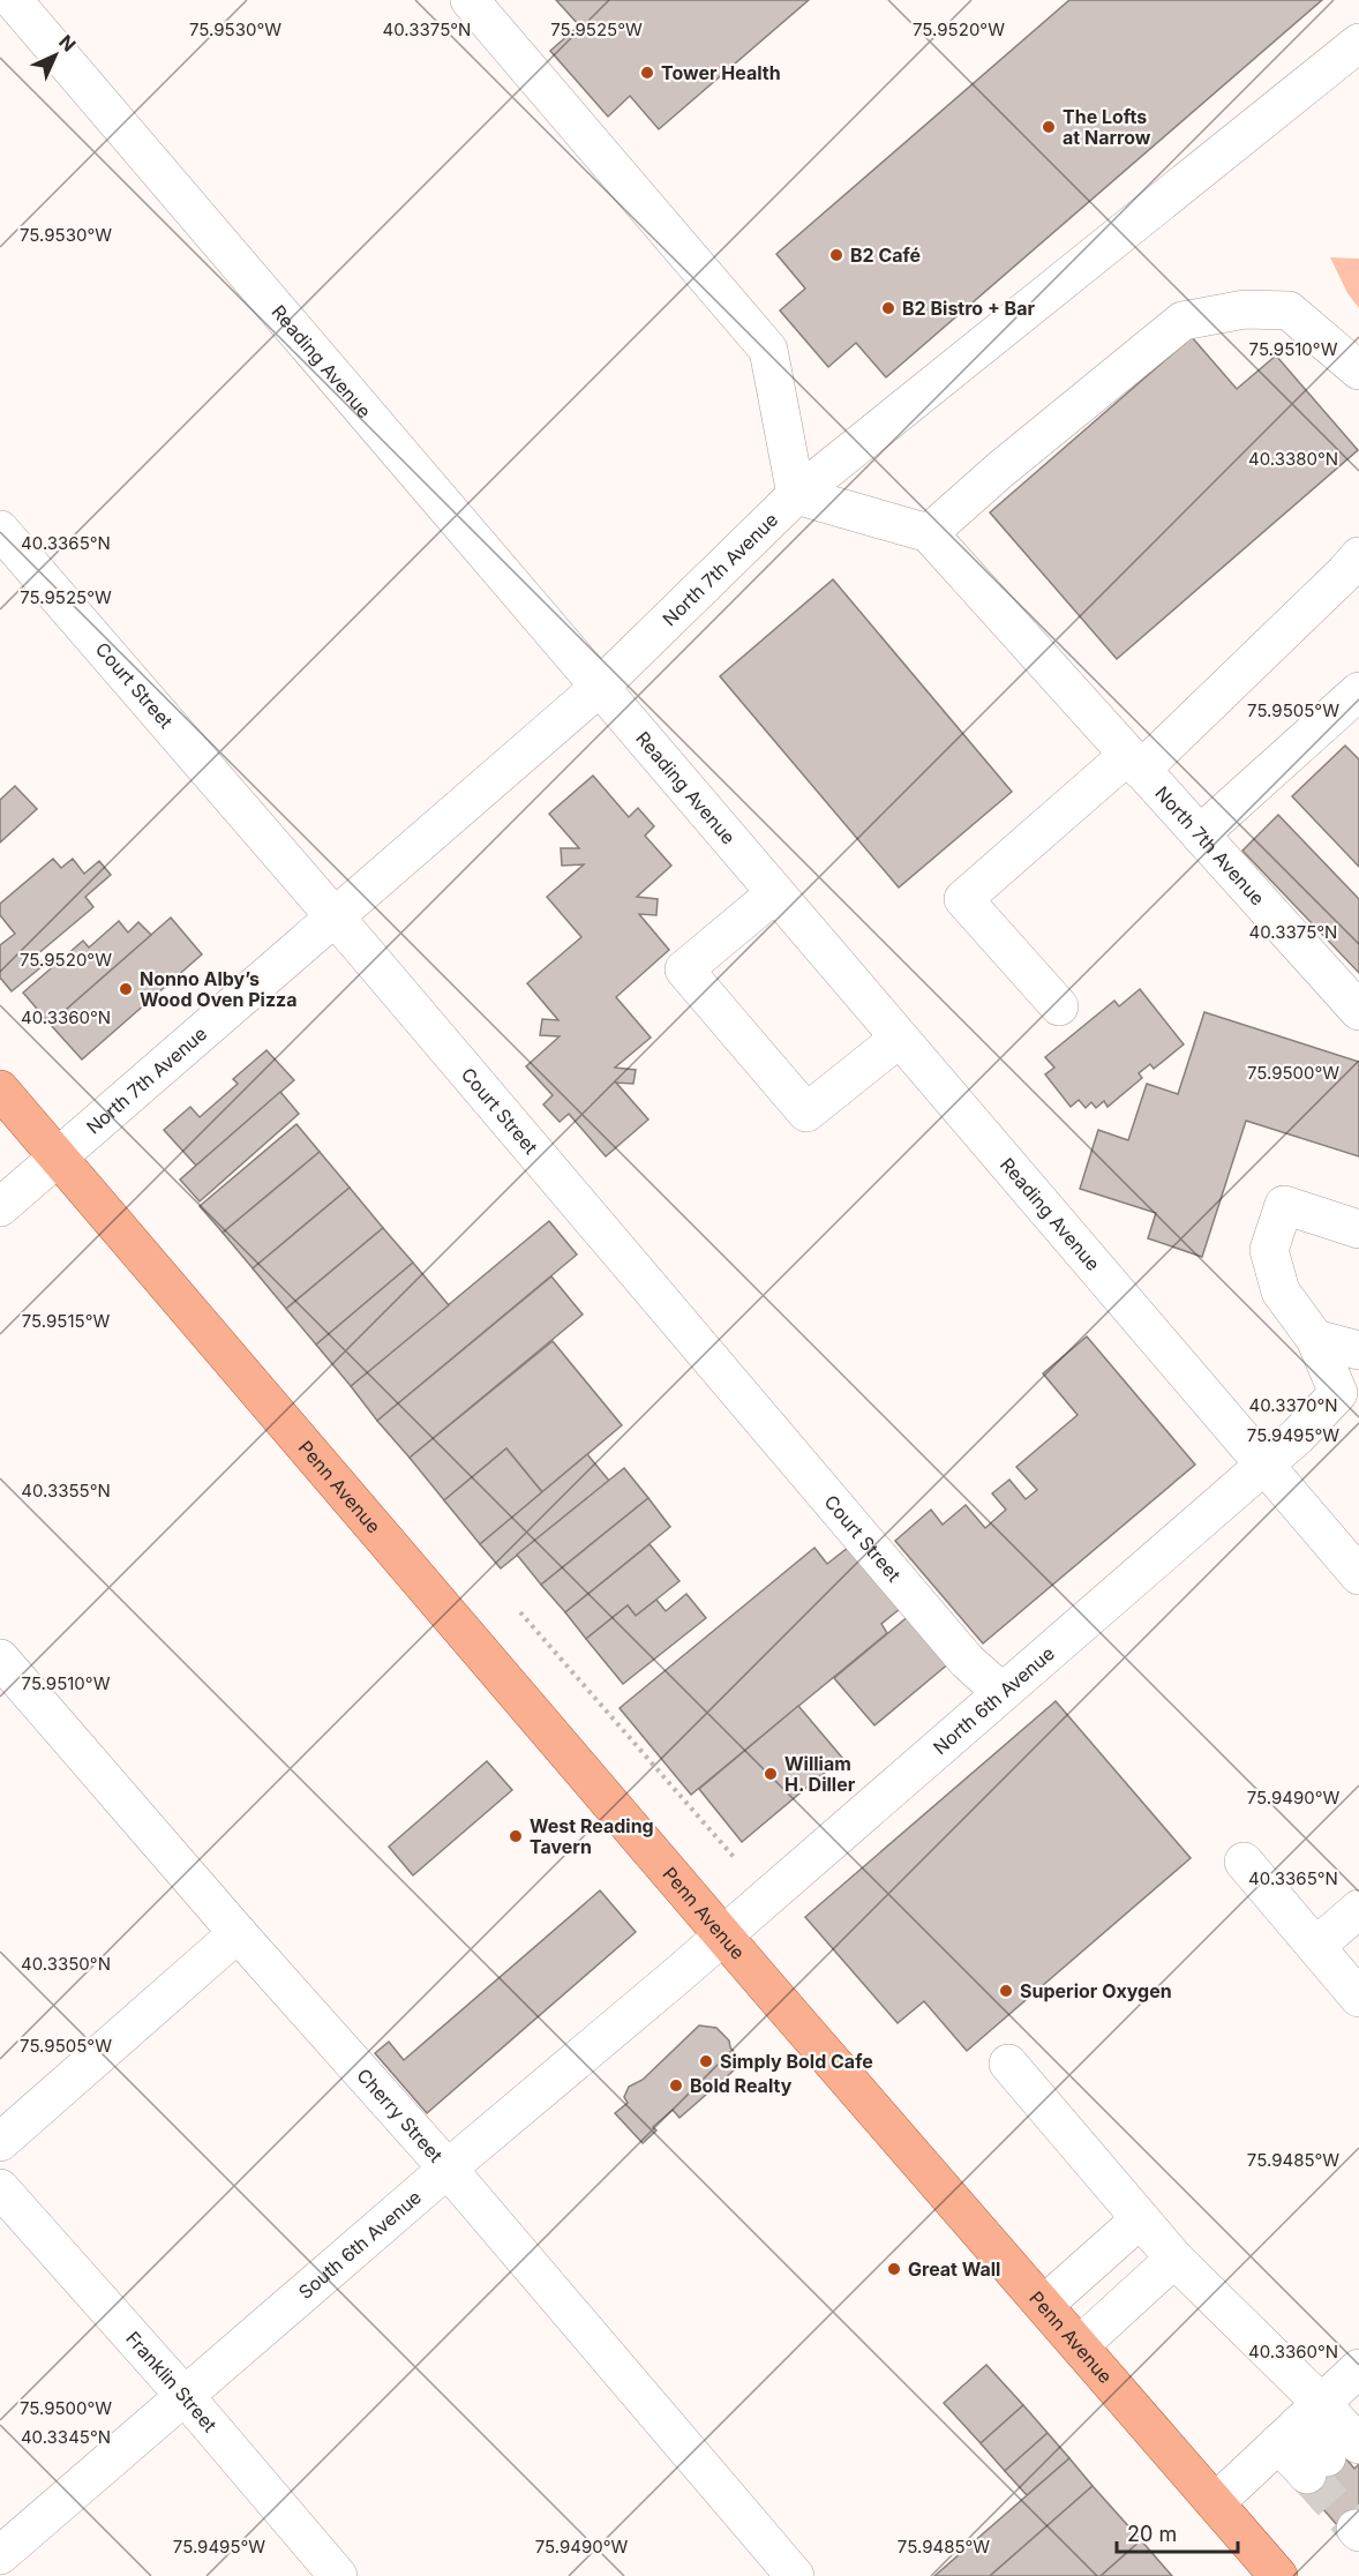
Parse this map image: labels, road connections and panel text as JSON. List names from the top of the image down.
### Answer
{
  "streets": {
    "main road": ["Penn Avenue"],
    "street": [
      "Reading Avenue",
      "North 7th Avenue",
      "Court Street",
      "North 6th Avenue",
      "Cherry Street",
      "South 6th Avenue",
      "Franklin Street"
    ]
  },
  "crossings": [
    ["Reading Avenue", "North 7th Avenue"],
    ["Reading Avenue", "North 6th Avenue"],
    ["North 7th Avenue", "Court Street"],
    ["North 7th Avenue", "Penn Avenue"],
    ["Court Street", "North 6th Avenue"],
    ["Penn Avenue", "North 6th Avenue"],
    ["Penn Avenue", "South 6th Avenue"],
    ["North 6th Avenue", "South 6th Avenue"],
    ["Cherry Street", "South 6th Avenue"],
    ["South 6th Avenue", "Franklin Street"]
  ],
  "places": [
    "Tower Health",
    "The Lofts at Narrow",
    "B2 Café",
    "B2 Bistro + Bar",
    "Nonno Alby’s Wood Oven Pizza",
    "William H. Diller",
    "West Reading Tavern",
    "Superior Oxygen",
    "Simply Bold Cafe",
    "Bold Realty",
    "Great Wall"
  ],
  "scale_bar": "20 m",
  "north": "top right",
  "coordinates": [
    "75.9530°W",
    "40.3375°N",
    "75.9525°W",
    "75.9520°W",
    "75.9510°W",
    "40.3380°N",
    "40.3365°N",
    "75.9505°W",
    "40.3360°N",
    "75.9500°W",
    "75.9515°W",
    "40.3370°N",
    "75.9495°W",
    "40.3355°N",
    "75.9490°W",
    "40.3350°N",
    "75.9485°W",
    "40.3345°N"
  ]
}
